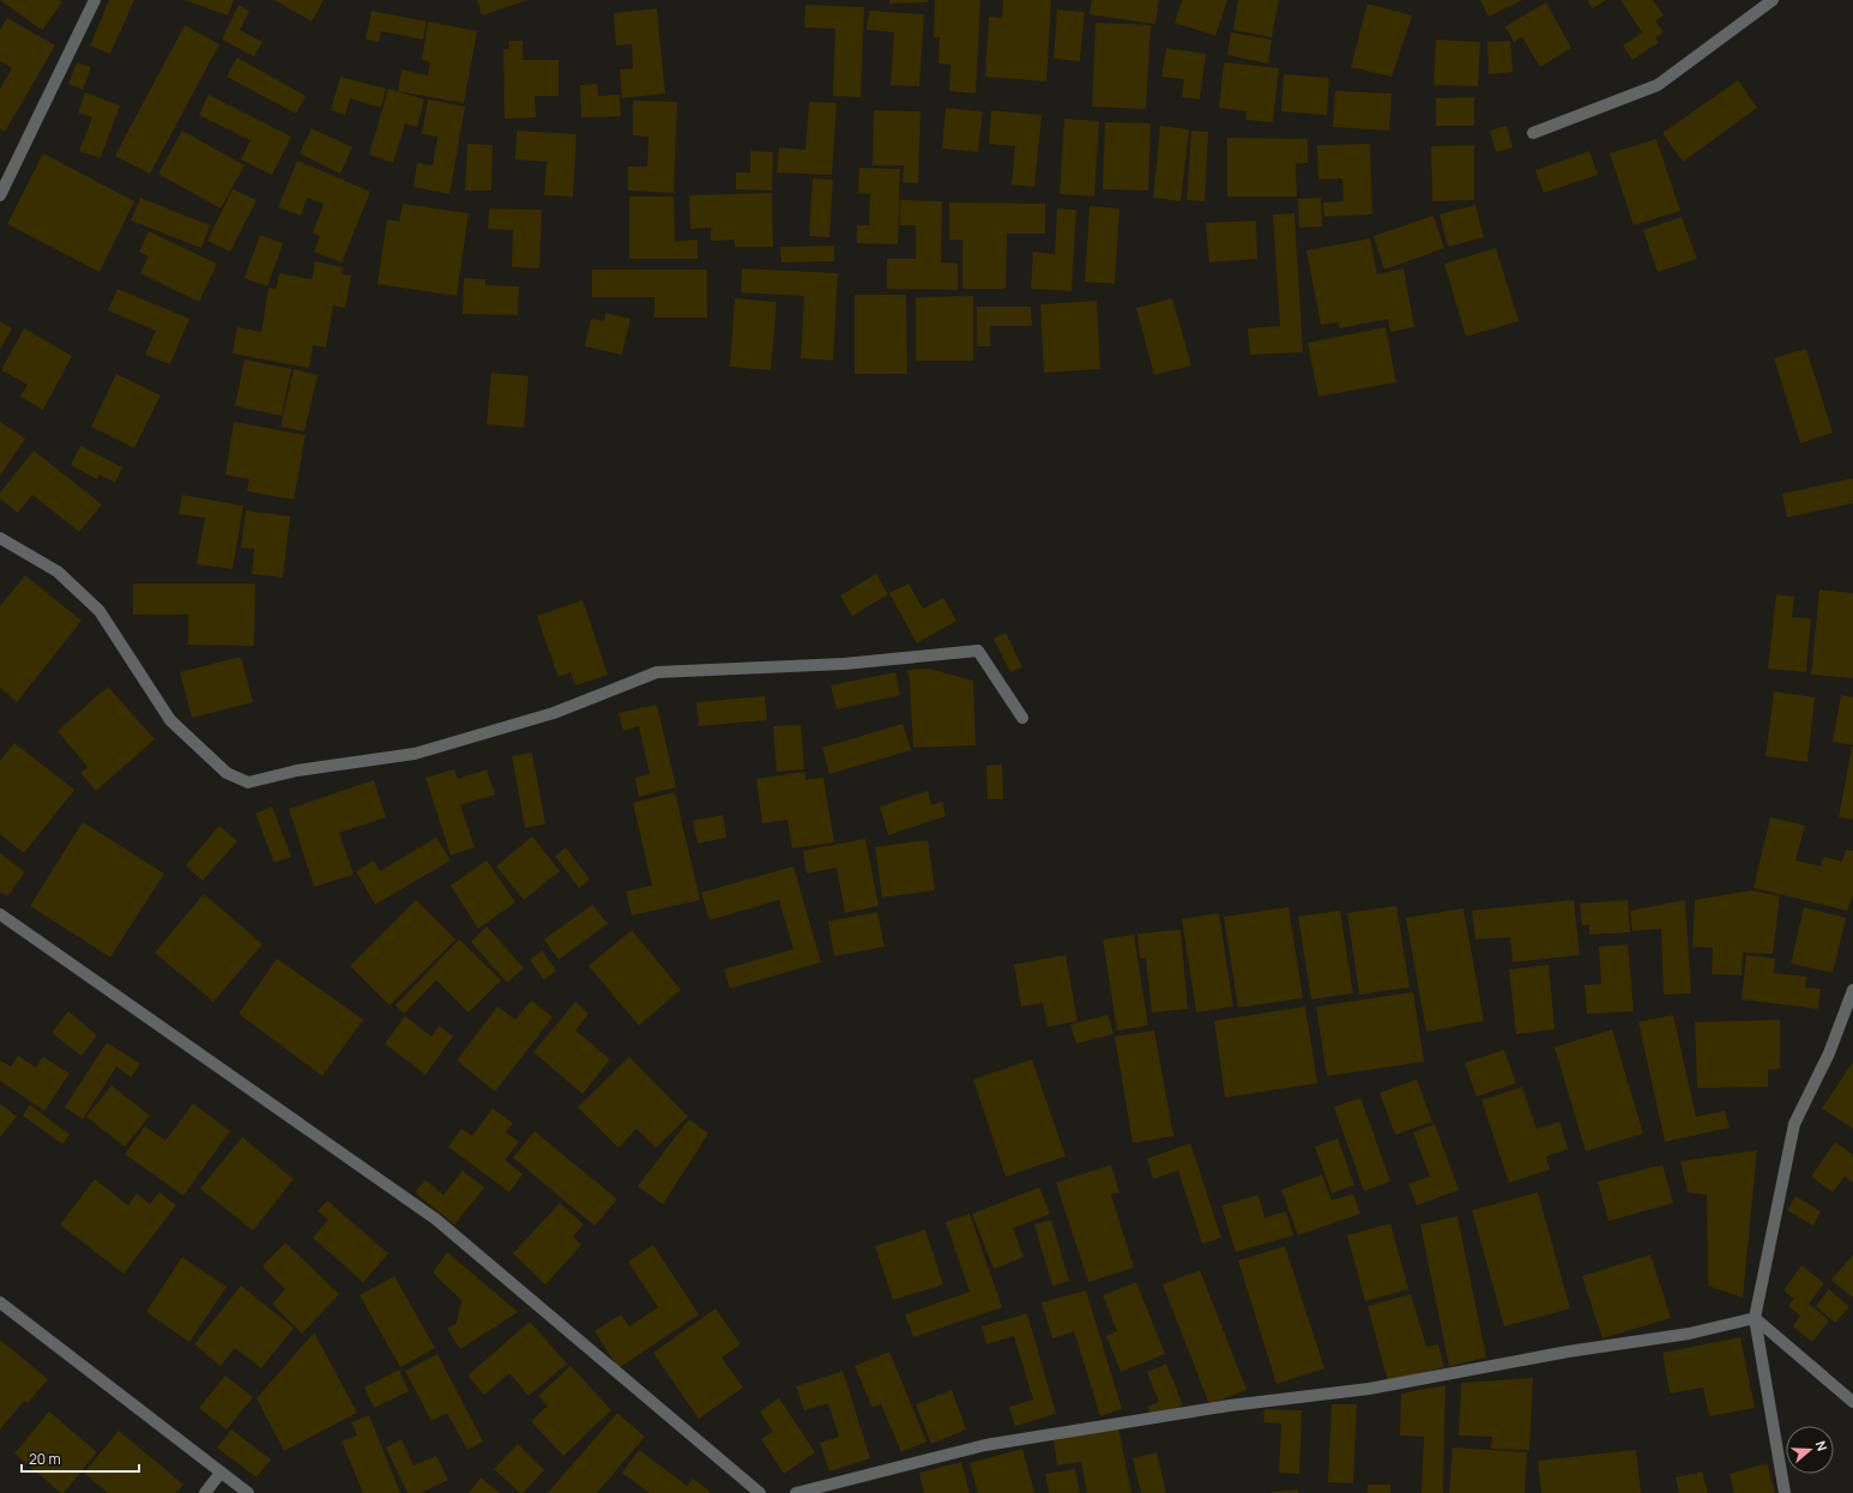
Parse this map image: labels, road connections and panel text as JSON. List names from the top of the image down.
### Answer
{
  "scale_bar": "20 m",
  "north": "right"
}
